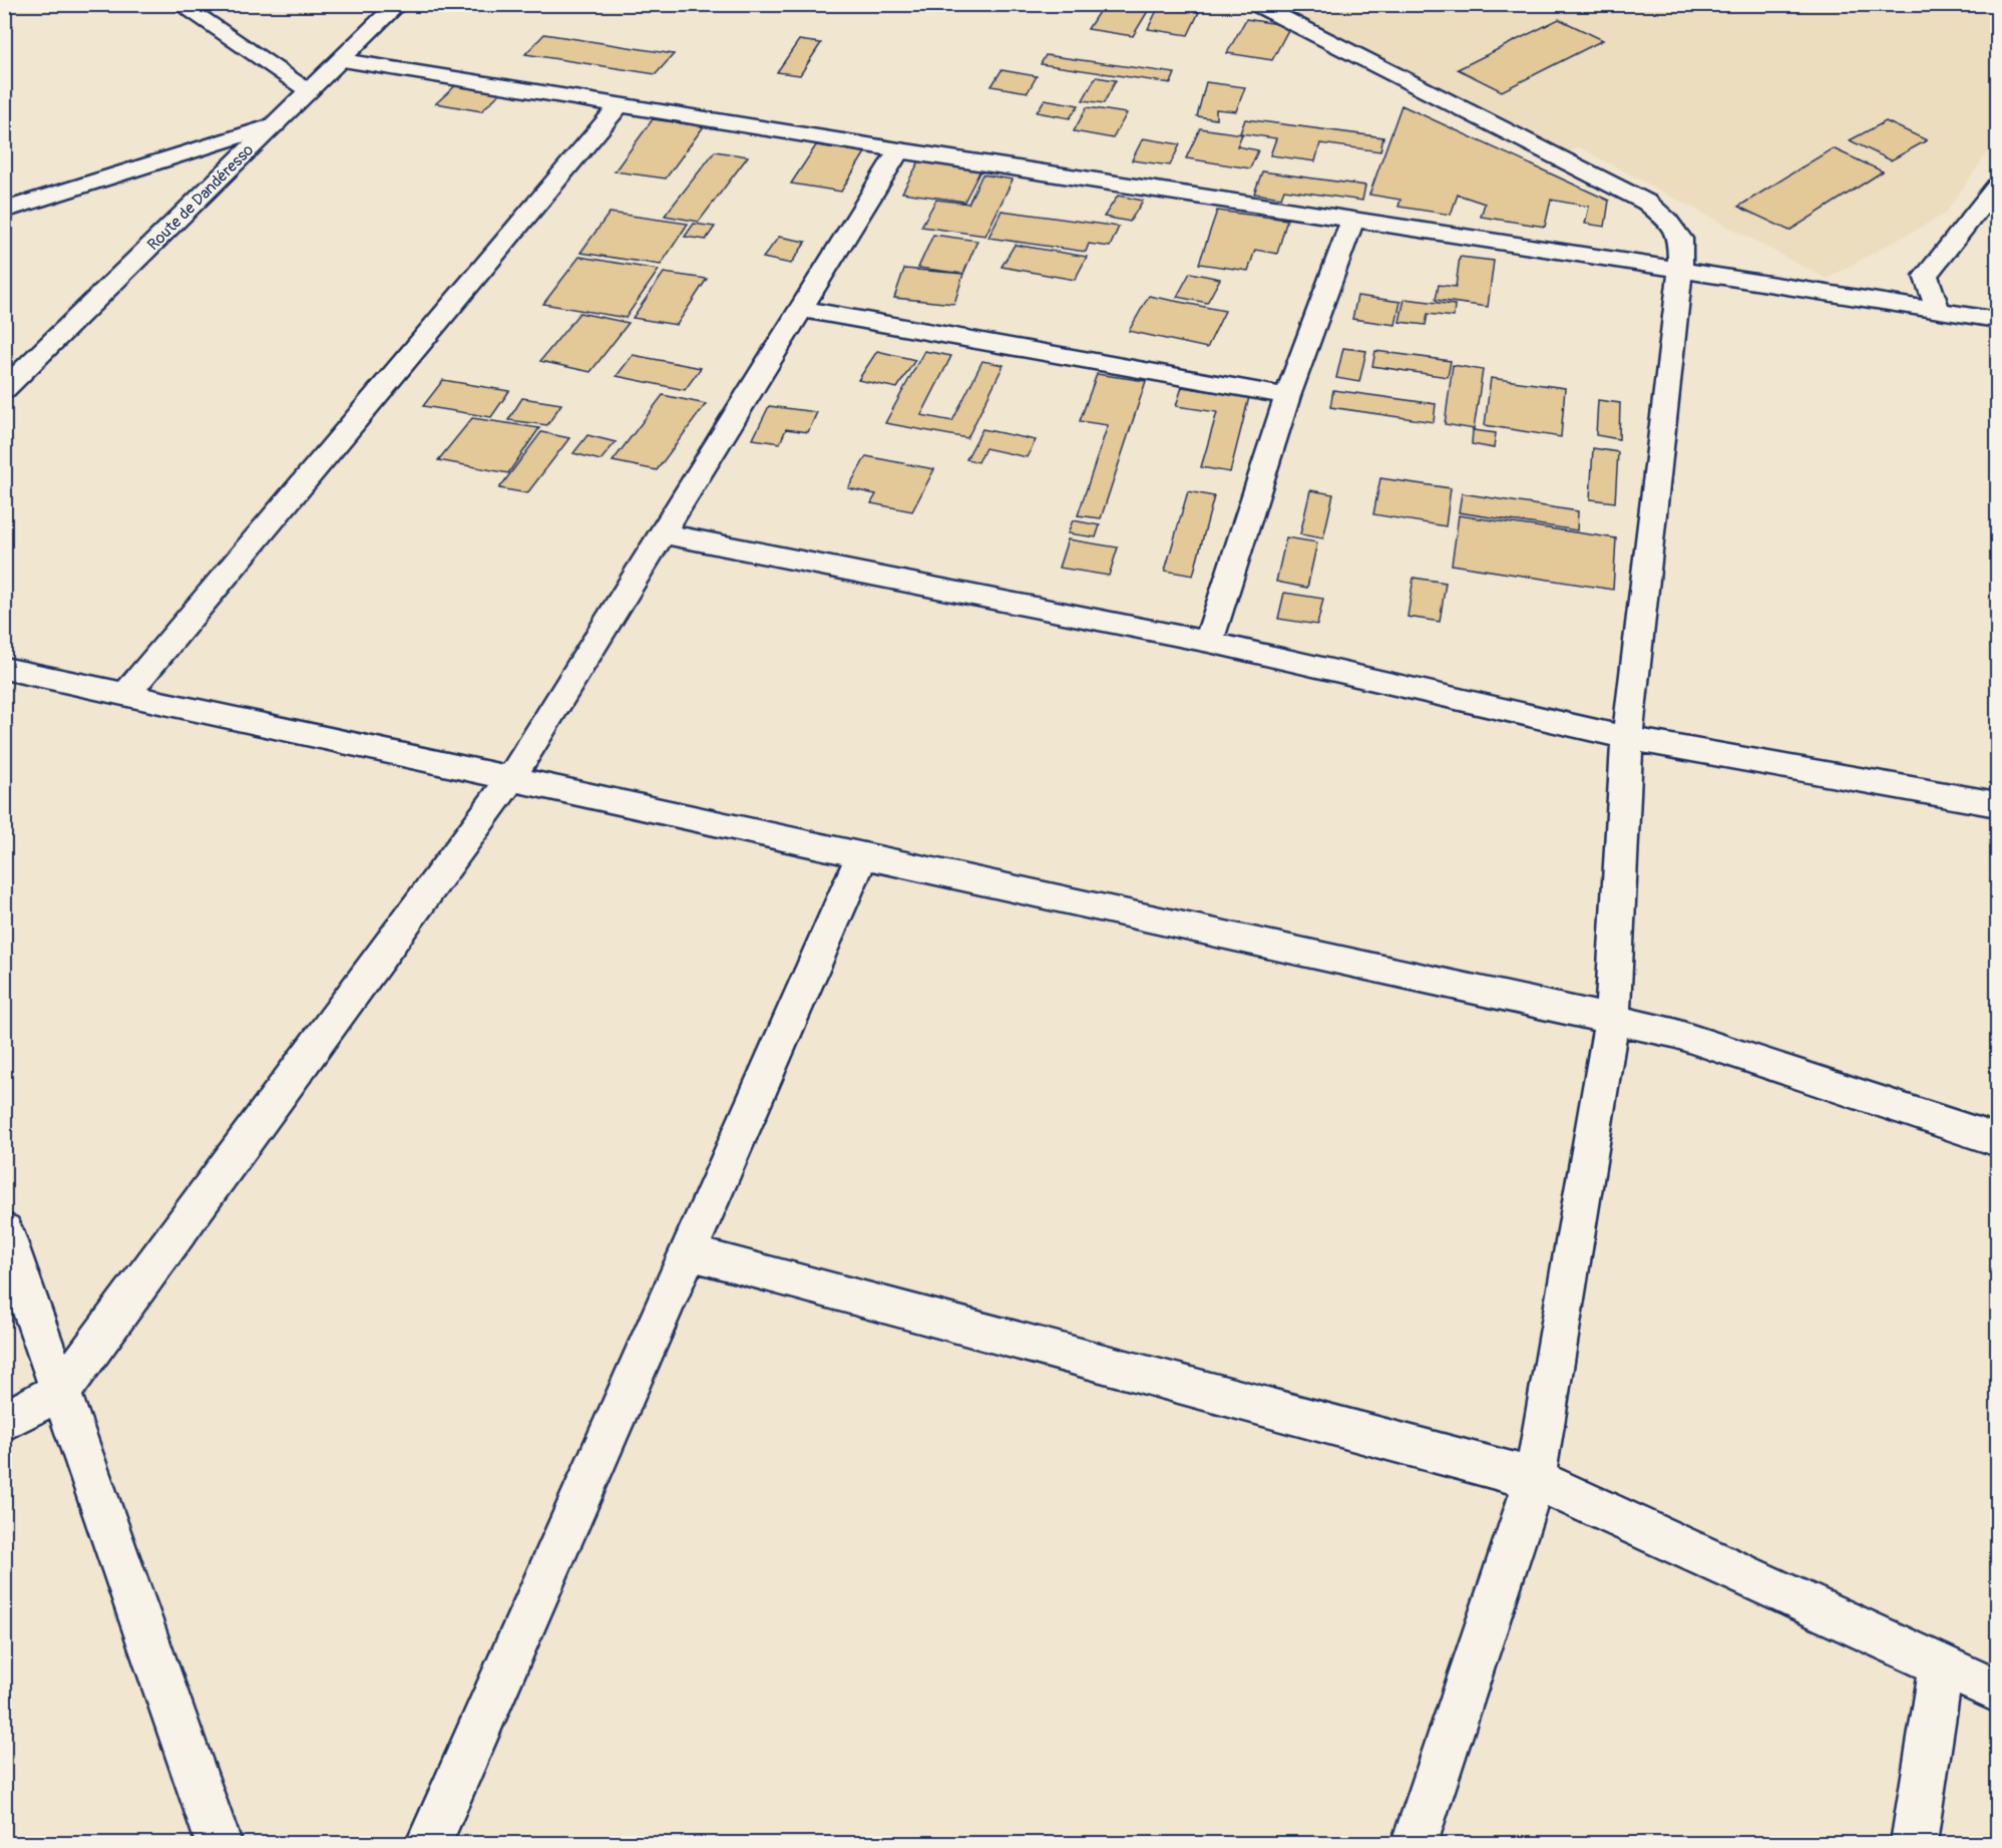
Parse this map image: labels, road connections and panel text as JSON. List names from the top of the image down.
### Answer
{
  "streets": {
    "street": ["Route de Dandéresso"]
  }
}
